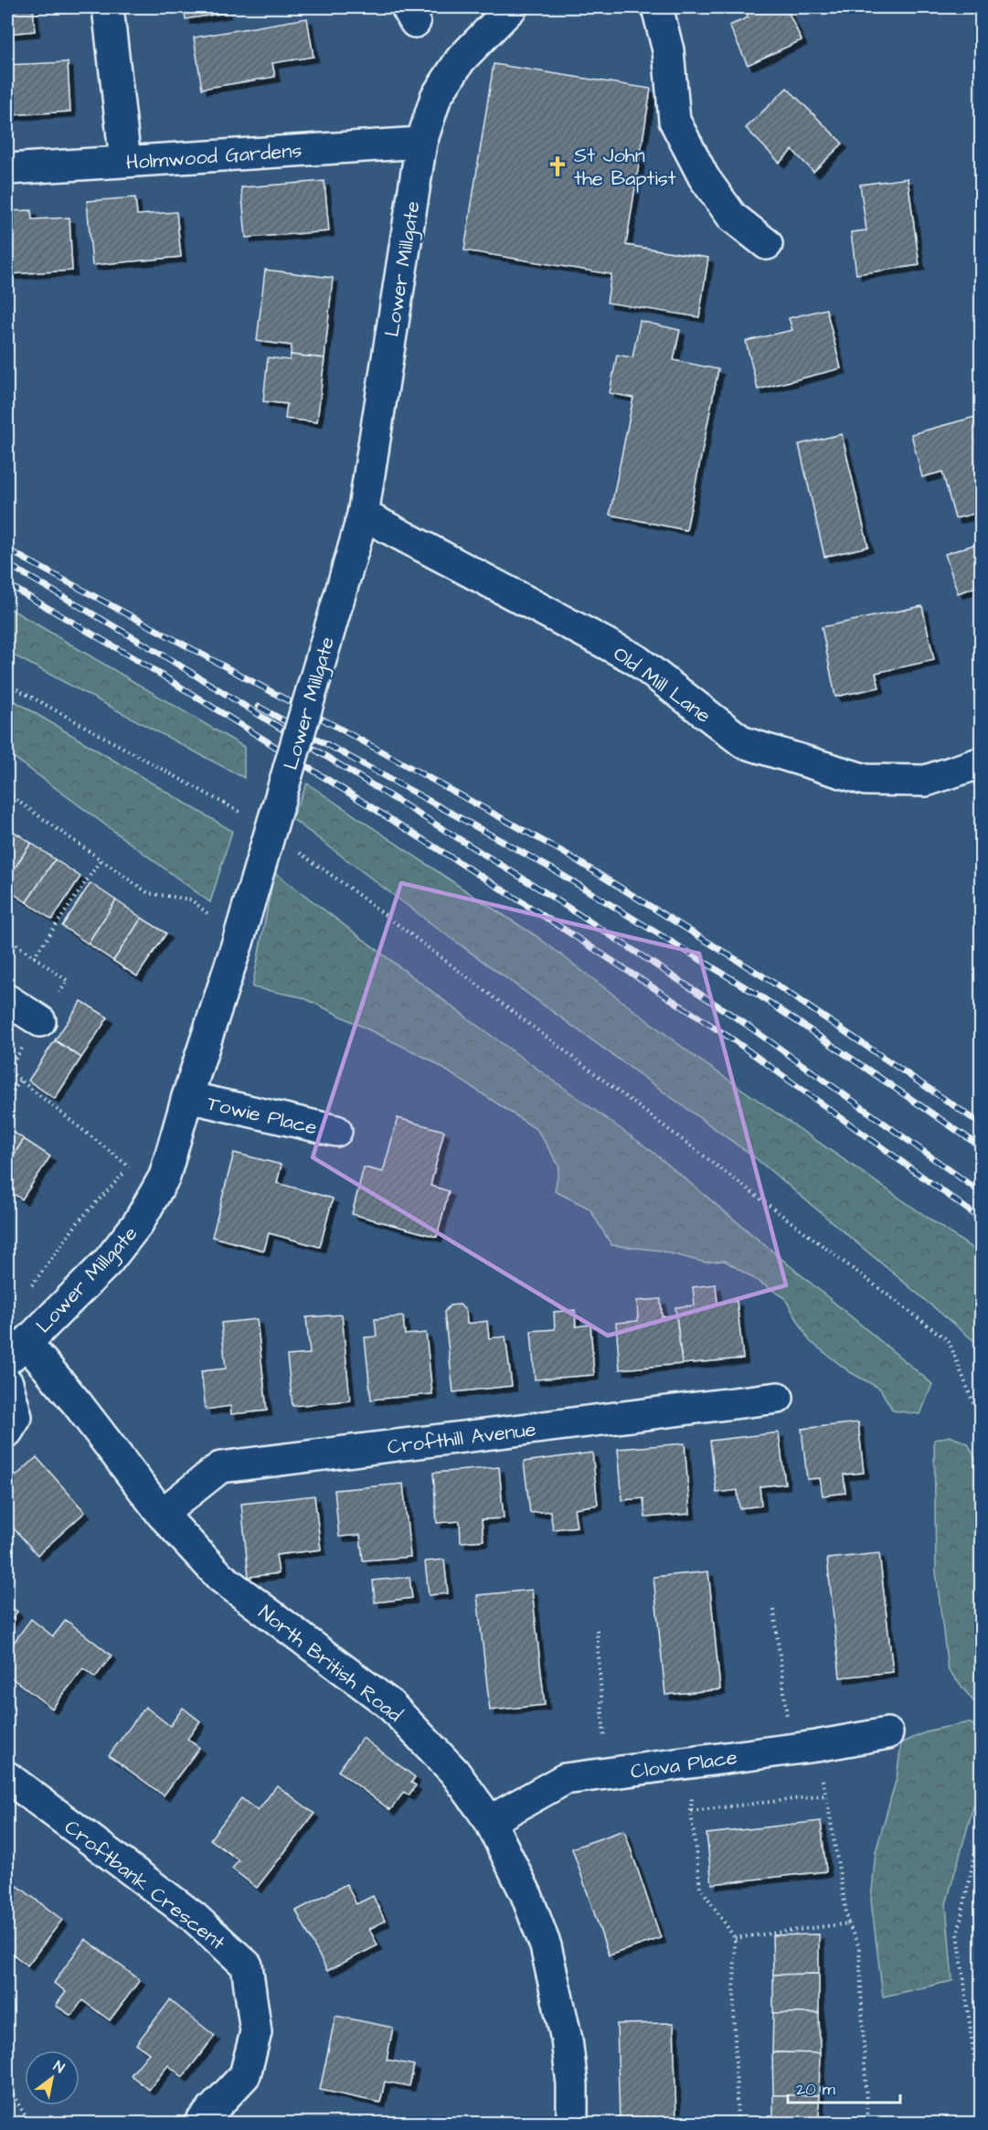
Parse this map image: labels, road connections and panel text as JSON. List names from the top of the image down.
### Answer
{
  "streets": {
    "street": [
      "Holmwood Gardens",
      "Lower Millgate",
      "Old Mill Lane",
      "Towie Place",
      "Crofthill Avenue",
      "North British Road",
      "Clova Place",
      "Croftbank Crescent"
    ]
  },
  "crossings": [
    ["Holmwood Gardens", "Lower Millgate"],
    ["Lower Millgate", "Old Mill Lane"],
    ["Lower Millgate", "Towie Place"],
    ["Lower Millgate", "North British Road"],
    ["Crofthill Avenue", "North British Road"],
    ["North British Road", "Clova Place"]
  ],
  "places": {
    "church": ["St John the Baptist"]
  },
  "scale_bar": "20 m",
  "north": "top right"
}
